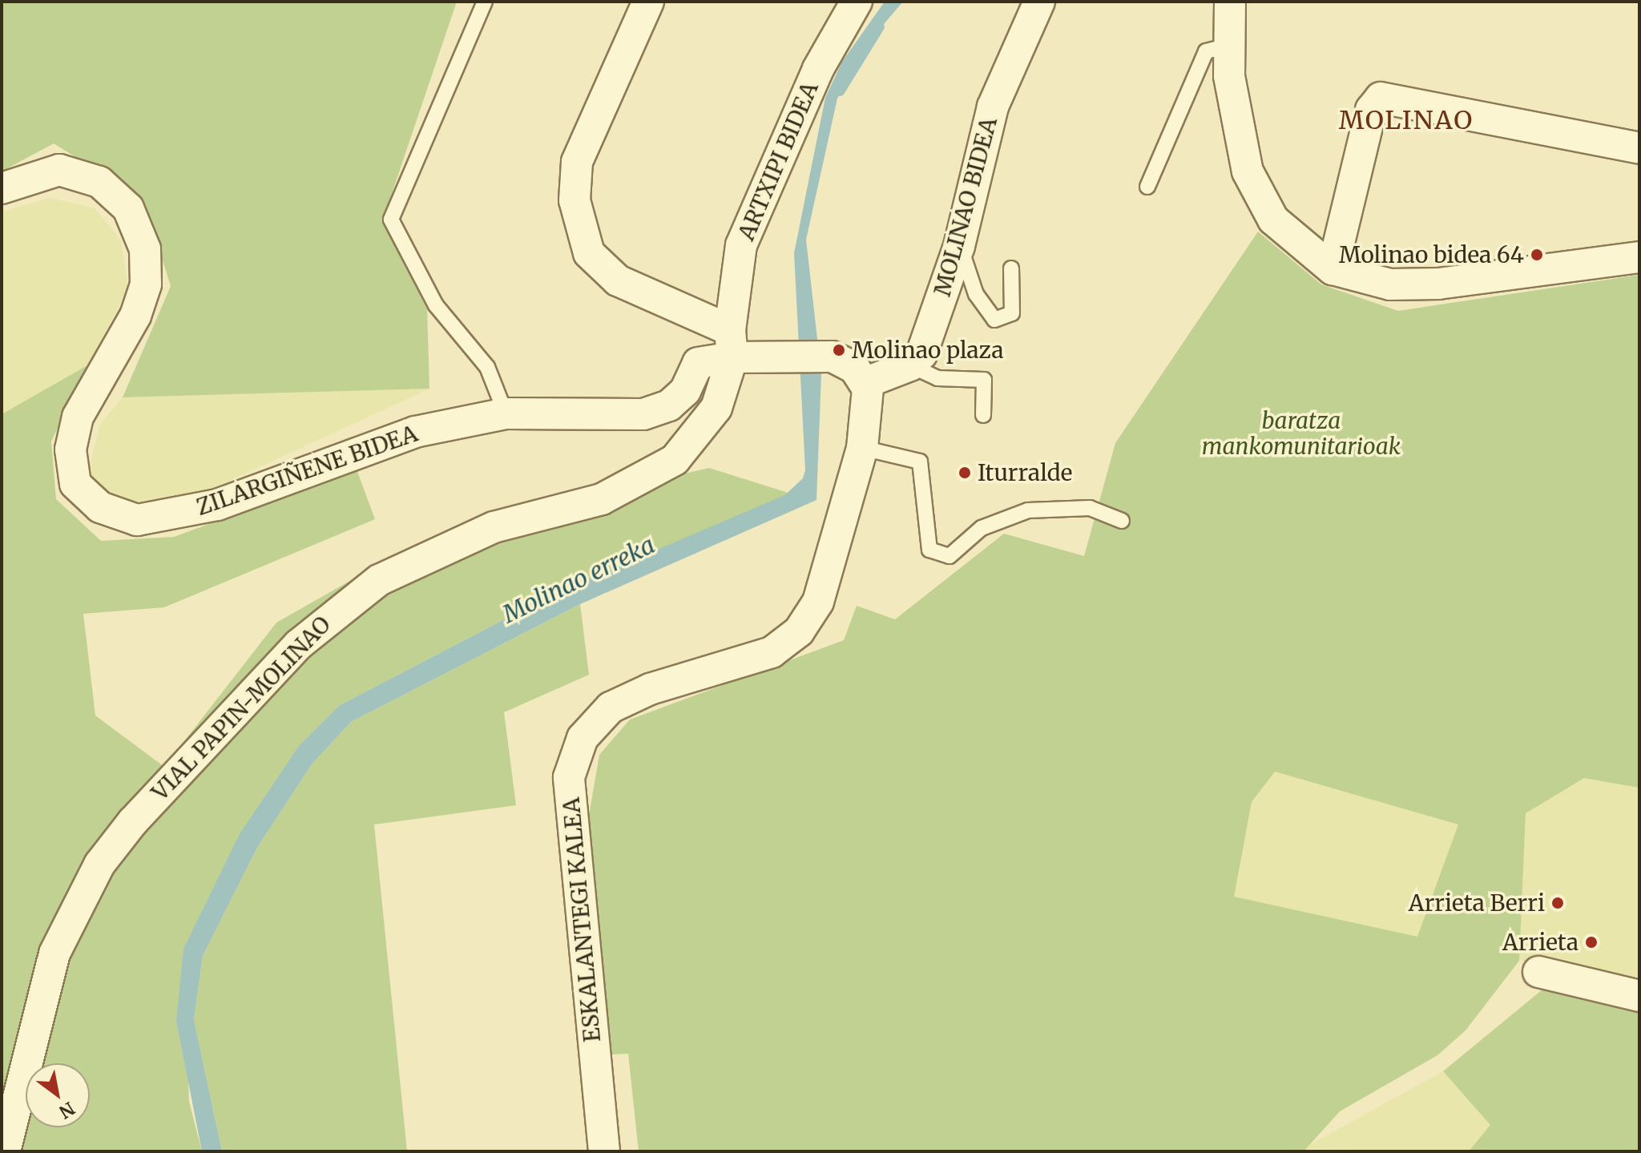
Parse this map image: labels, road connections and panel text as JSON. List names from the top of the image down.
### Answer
{
  "streets": {
    "street": [
      "ARTXIPI BIDEA",
      "MOLINAO BIDEA",
      "ZILARGIÑENE BIDEA",
      "VIAL PAPIN-MOLINAO",
      "ESKALANTEGI KALEA"
    ]
  },
  "crossings": [
    ["ARTXIPI BIDEA", "ZILARGIÑENE BIDEA"],
    ["ARTXIPI BIDEA", "VIAL PAPIN-MOLINAO"],
    ["ZILARGIÑENE BIDEA", "VIAL PAPIN-MOLINAO"]
  ],
  "districts": ["MOLINAO"],
  "water": ["Molinao erreka"],
  "parks": ["baratza mankomunitarioak"],
  "places": [
    "Molinao bidea 64",
    "Molinao plaza",
    "Iturralde",
    "Arrieta Berri",
    "Arrieta"
  ],
  "north": "bottom right"
}
